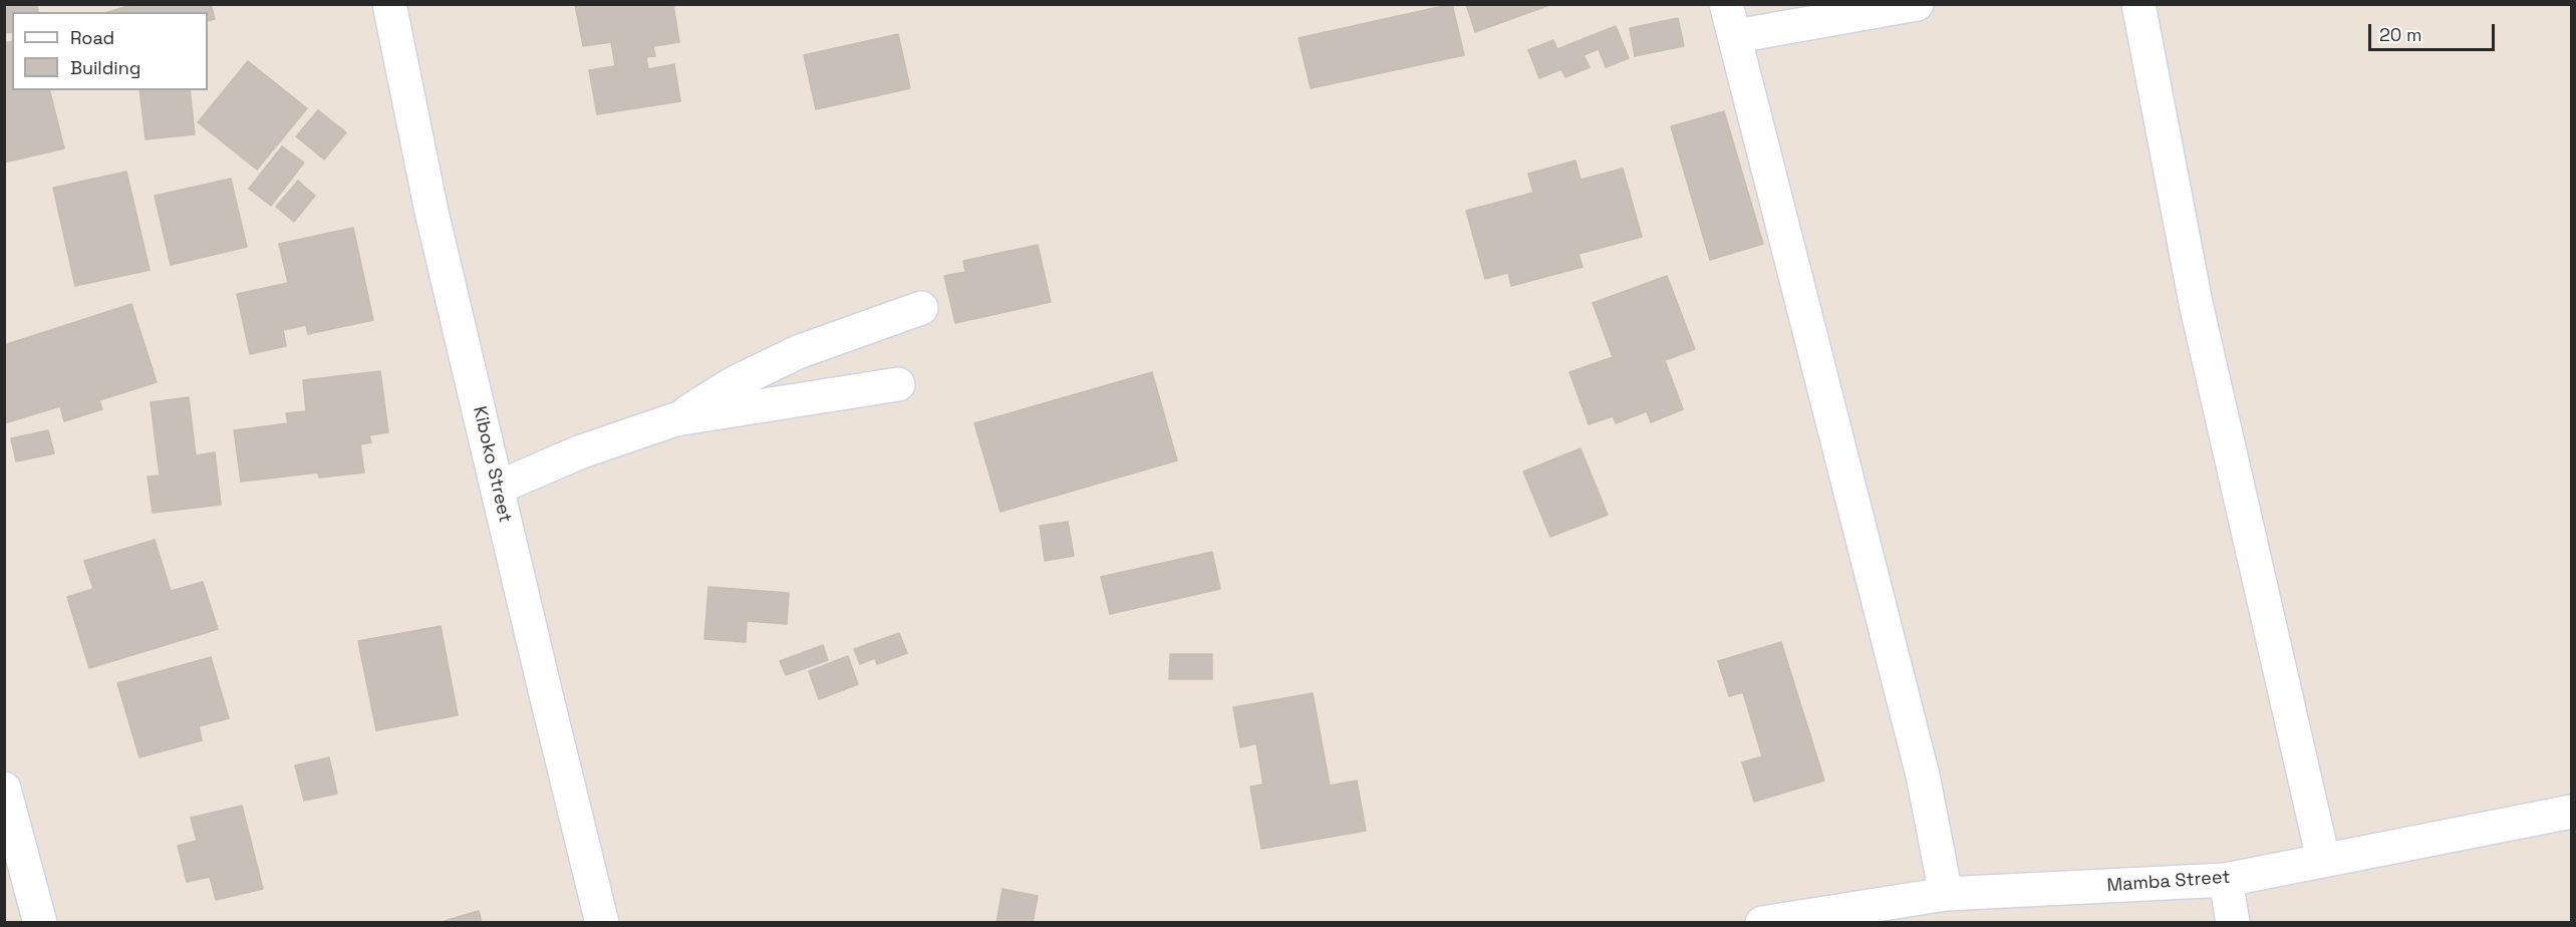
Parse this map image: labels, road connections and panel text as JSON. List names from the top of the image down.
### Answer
{
  "streets": {
    "street": ["Kiboko Street", "Mamba Street"]
  },
  "legend": ["Road", "Building"],
  "scale_bar": "20 m"
}
